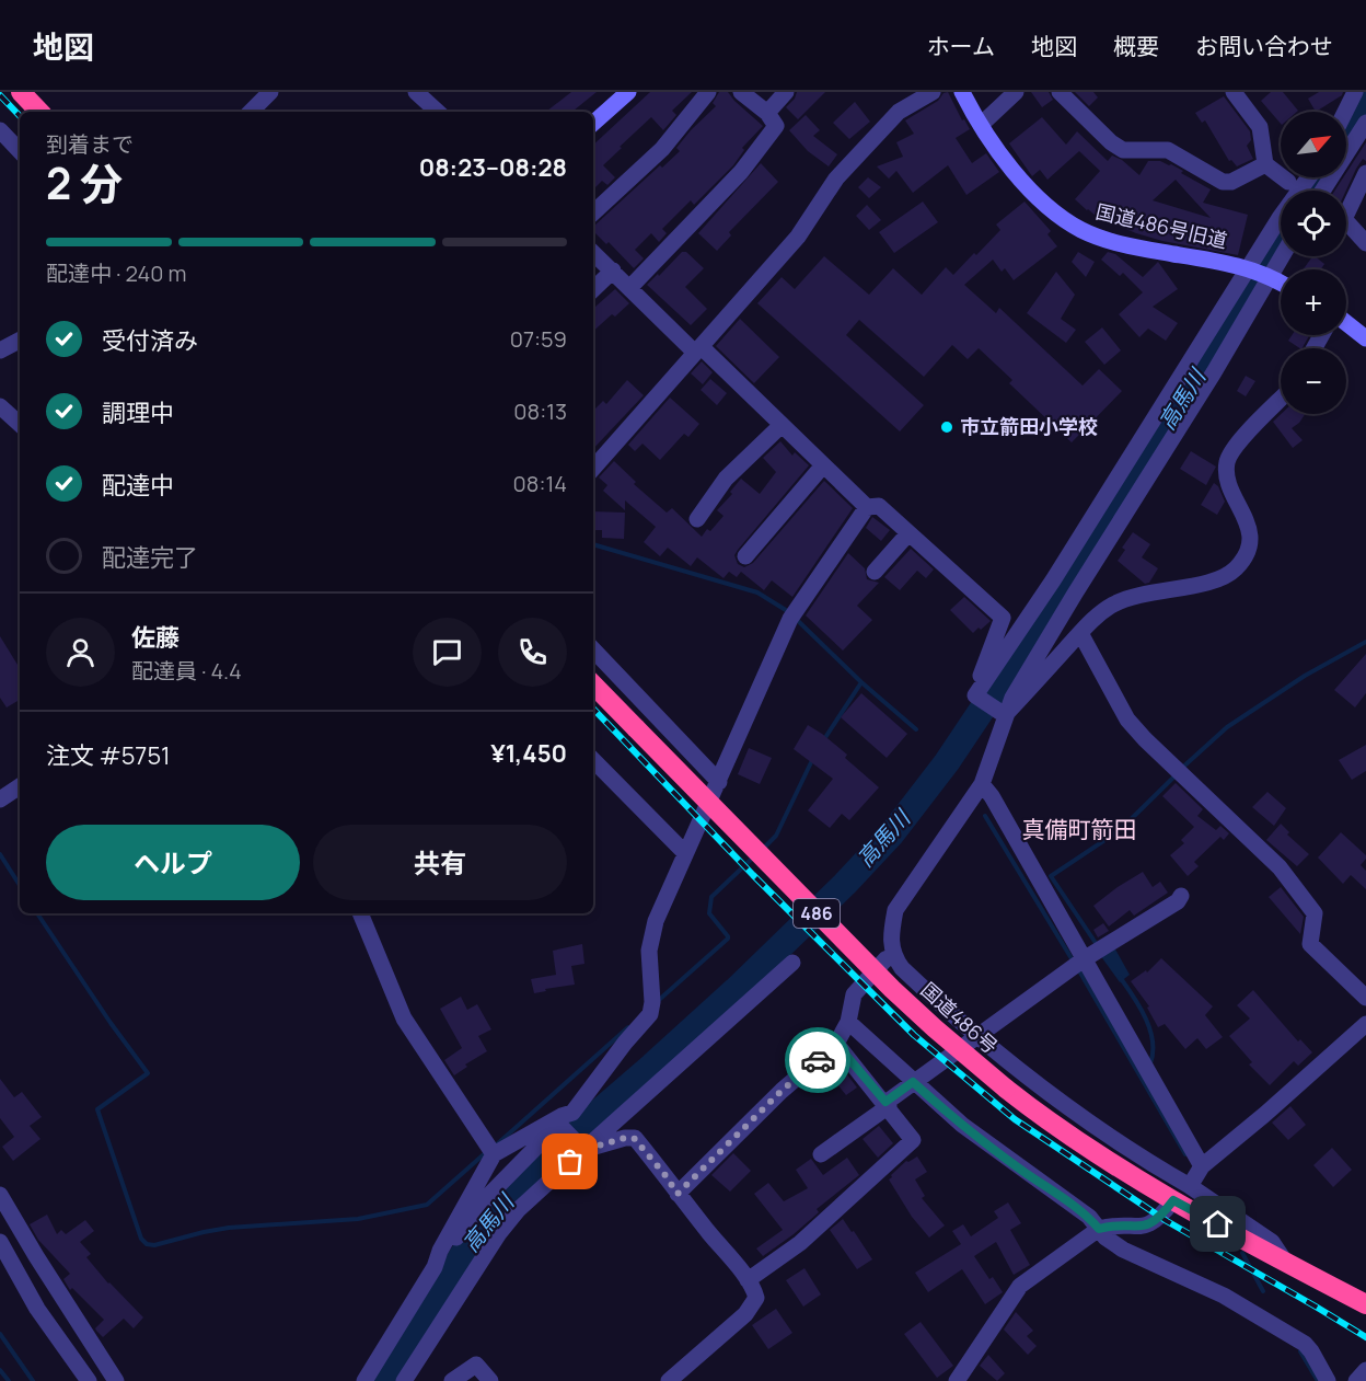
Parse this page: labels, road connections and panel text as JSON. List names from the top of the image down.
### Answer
{
  "streets": {
    "highway": ["486", "国道486号"],
    "street": ["国道486号旧道"]
  },
  "districts": ["真備町箭田"],
  "water": ["高馬川"],
  "places": ["市立箭田小学校"],
  "north": "top right",
  "page": {
    "header": "地図",
    "nav": [
      "ホーム",
      "地図",
      "概要",
      "お問い合わせ"
    ],
    "map_buttons": ["+", "−"],
    "heading": ["2 分", "到着まで", "08:23–08:28"],
    "panel": [
      "佐藤",
      "配達員 · 4.4",
      "注文 #5751",
      "¥1,450"
    ],
    "bar": "配達中 · 240 m",
    "list": [
      ["受付済み", "07:59"],
      ["調理中", "08:13"],
      ["配達中", "08:14"],
      "配達完了"
    ],
    "buttons": ["ヘルプ", "共有"]
  }
}
